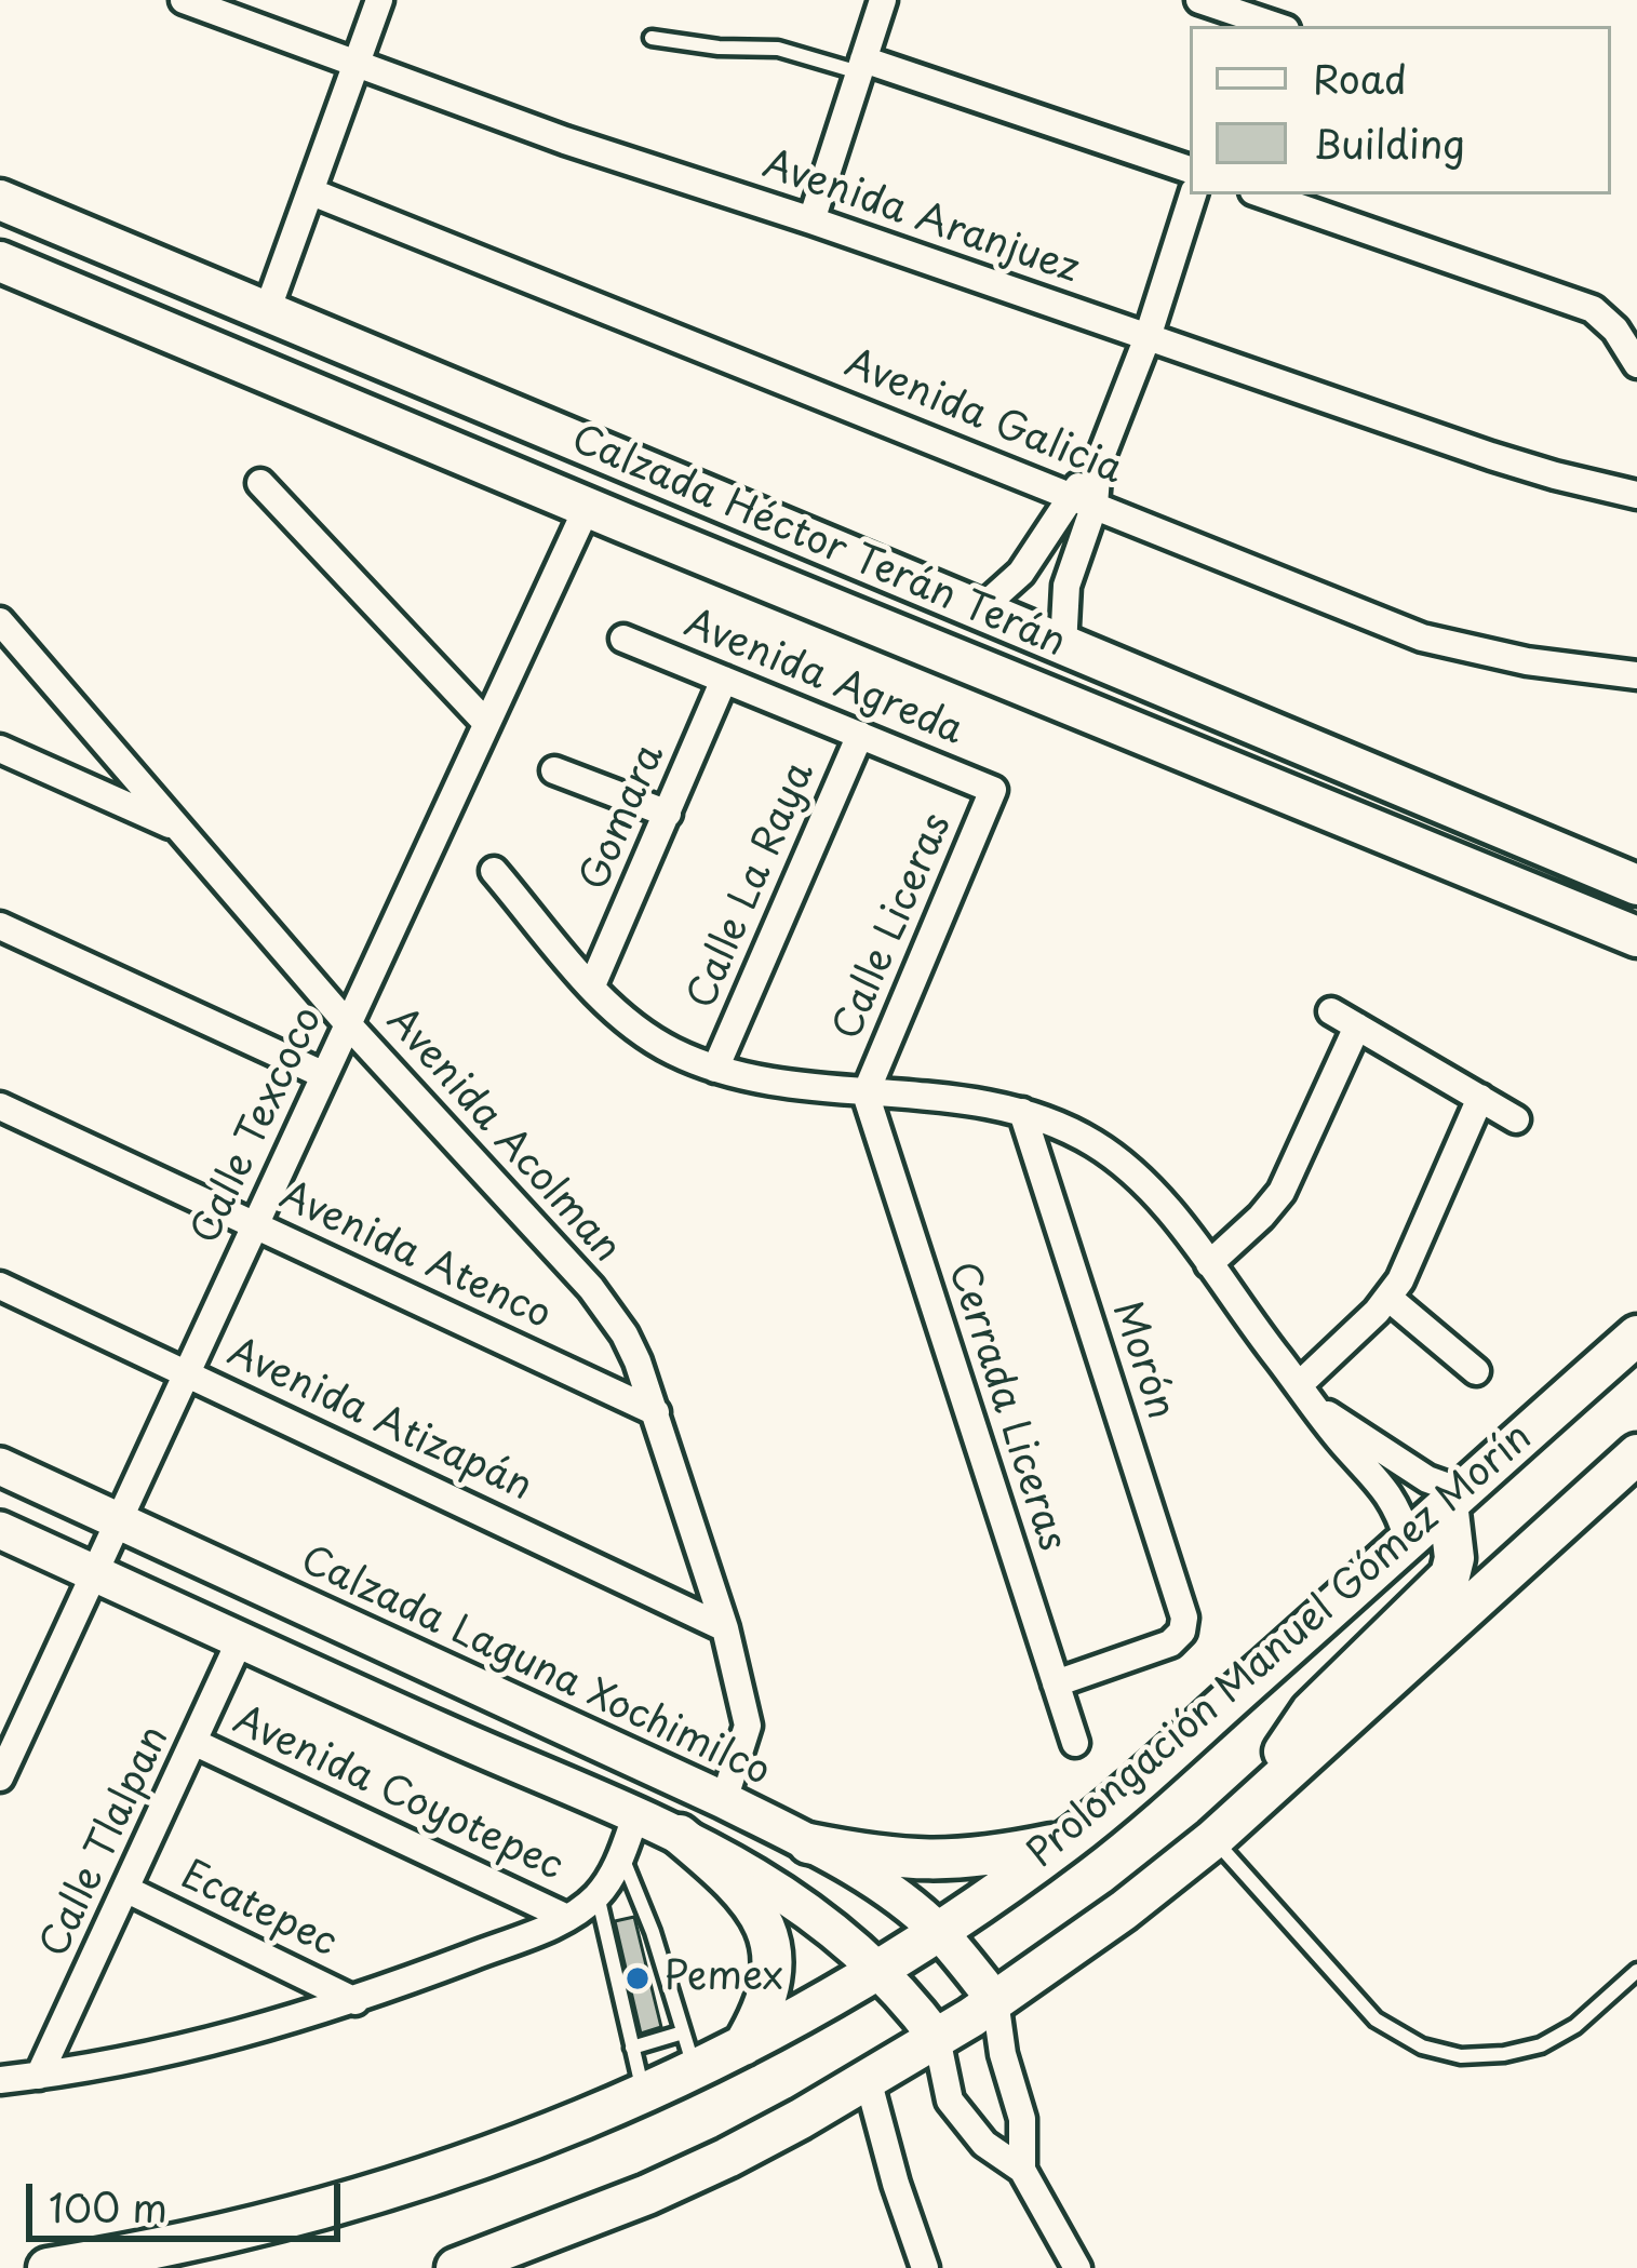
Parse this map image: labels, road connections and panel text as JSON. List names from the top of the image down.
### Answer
{
  "streets": {
    "main road": ["Calzada Héctor Terán Terán", "Prolongación Manuel Gómez Morín", "Calzada Laguna Xochimilco"],
    "street": [
      "Avenida Aranjuez",
      "Avenida Galicia",
      "Avenida Agreda",
      "Gomara",
      "Calle La Raya",
      "Calle Liceras",
      "Calle Texcoco",
      "Avenida Acolman",
      "Avenida Atenco",
      "Morón",
      "Cerrada Liceras",
      "Avenida Atizapán",
      "Avenida Coyotepec",
      "Calle Tlalpan",
      "Ecatepec"
    ]
  },
  "crossings": [
    ["Calzada Héctor Terán Terán", "Calle Texcoco"],
    ["Avenida Agreda", "Gomara"],
    ["Avenida Agreda", "Calle La Raya"],
    ["Avenida Agreda", "Calle Liceras"],
    ["Calle Liceras", "Cerrada Liceras"],
    ["Calle Texcoco", "Avenida Acolman"],
    ["Calle Texcoco", "Avenida Atenco"],
    ["Calle Texcoco", "Avenida Atizapán"],
    ["Calle Texcoco", "Calzada Laguna Xochimilco"],
    ["Avenida Acolman", "Avenida Atenco"],
    ["Avenida Acolman", "Avenida Atizapán"],
    ["Avenida Acolman", "Calzada Laguna Xochimilco"],
    ["Morón", "Cerrada Liceras"],
    ["Prolongación Manuel Gómez Morín", "Calzada Laguna Xochimilco"],
    ["Avenida Coyotepec", "Calle Tlalpan"],
    ["Calle Tlalpan", "Ecatepec"]
  ],
  "places": ["Pemex"],
  "legend": ["Road", "Building"],
  "scale_bar": "100 m"
}
